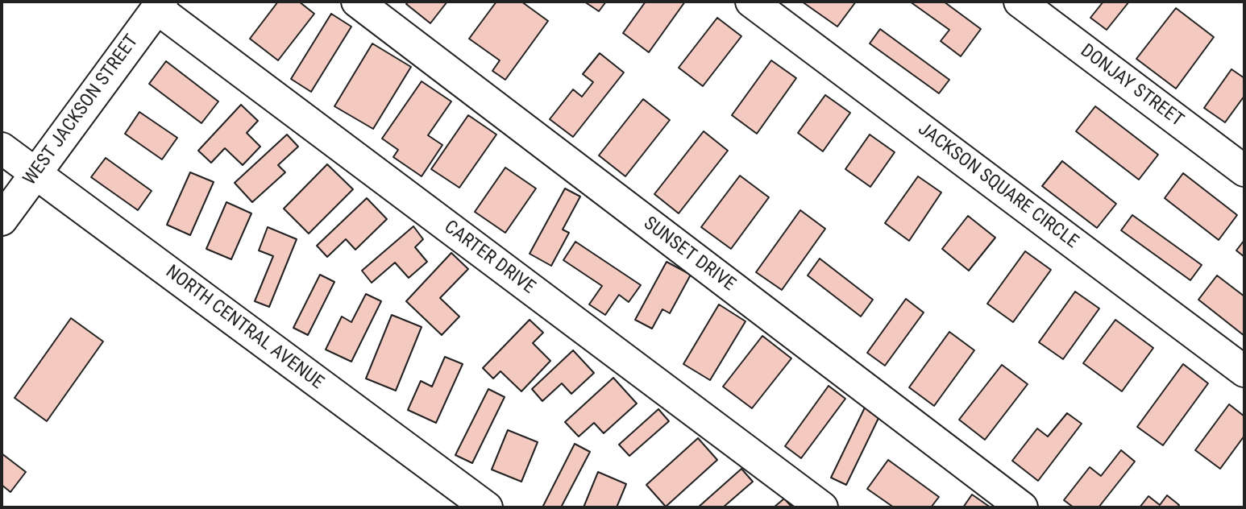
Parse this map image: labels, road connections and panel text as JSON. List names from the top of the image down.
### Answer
{
  "streets": {
    "street": [
      "DONJAY STREET",
      "WEST JACKSON STREET",
      "JACKSON SQUARE CIRCLE",
      "SUNSET DRIVE",
      "CARTER DRIVE",
      "NORTH CENTRAL AVENUE"
    ]
  },
  "crossings": [
    ["WEST JACKSON STREET", "CARTER DRIVE"],
    ["WEST JACKSON STREET", "NORTH CENTRAL AVENUE"]
  ]
}
